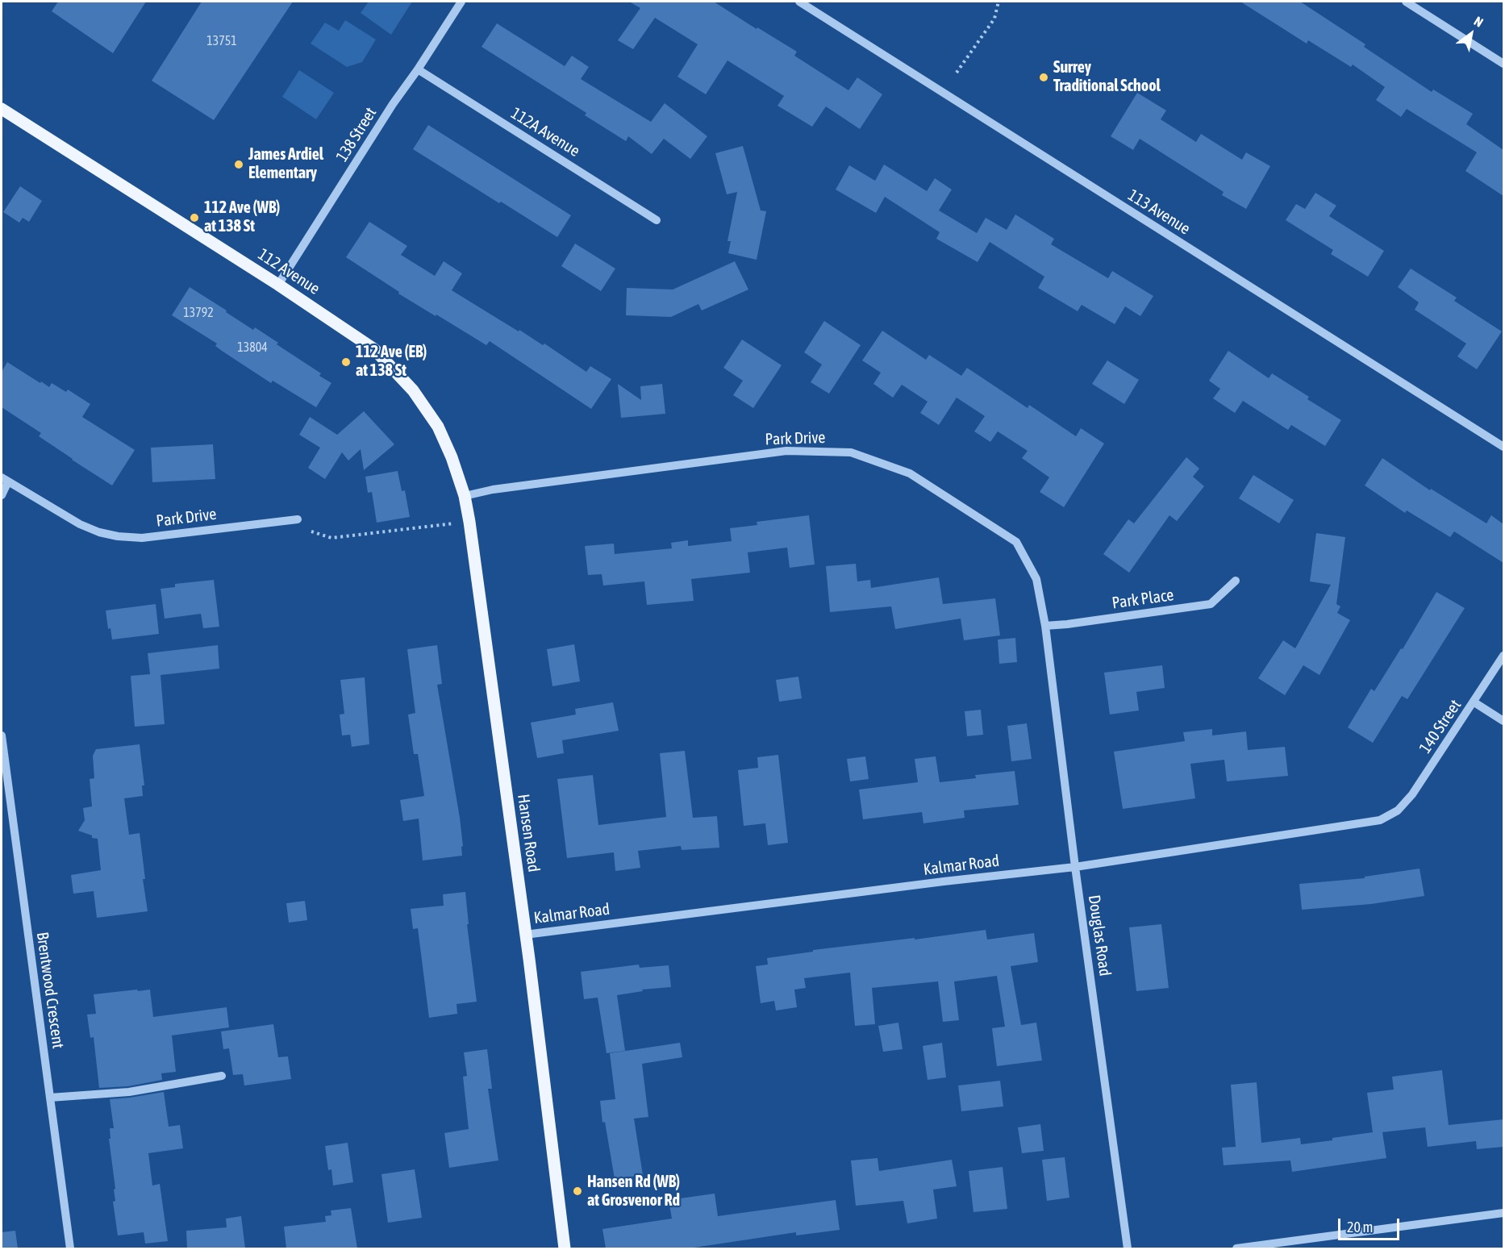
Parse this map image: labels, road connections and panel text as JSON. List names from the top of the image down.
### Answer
{
  "streets": {
    "main road": ["112 Avenue", "Hansen Road"],
    "street": [
      "112A Avenue",
      "138 Street",
      "113 Avenue",
      "Park Drive",
      "Park Place",
      "140 Street",
      "Kalmar Road",
      "Douglas Road",
      "Brentwood Crescent"
    ]
  },
  "crossings": [
    ["112A Avenue", "138 Street"],
    ["138 Street", "112 Avenue"],
    ["112 Avenue", "Hansen Road"],
    ["Park Drive", "Park Place"],
    ["Park Drive", "Hansen Road"],
    ["Park Drive", "Douglas Road"],
    ["Park Place", "Douglas Road"],
    ["140 Street", "Kalmar Road"],
    ["Hansen Road", "Kalmar Road"],
    ["Kalmar Road", "Douglas Road"]
  ],
  "places": [
    "Surrey Traditional School",
    "James Ardiel Elementary",
    "112 Ave (WB) at 138 St",
    "112 Ave (EB) at 138 St",
    "Hansen Rd (WB) at Grosvenor Rd"
  ],
  "house_numbers": ["13751", "13792", "13804"],
  "scale_bar": "20 m",
  "north": "top right"
}
